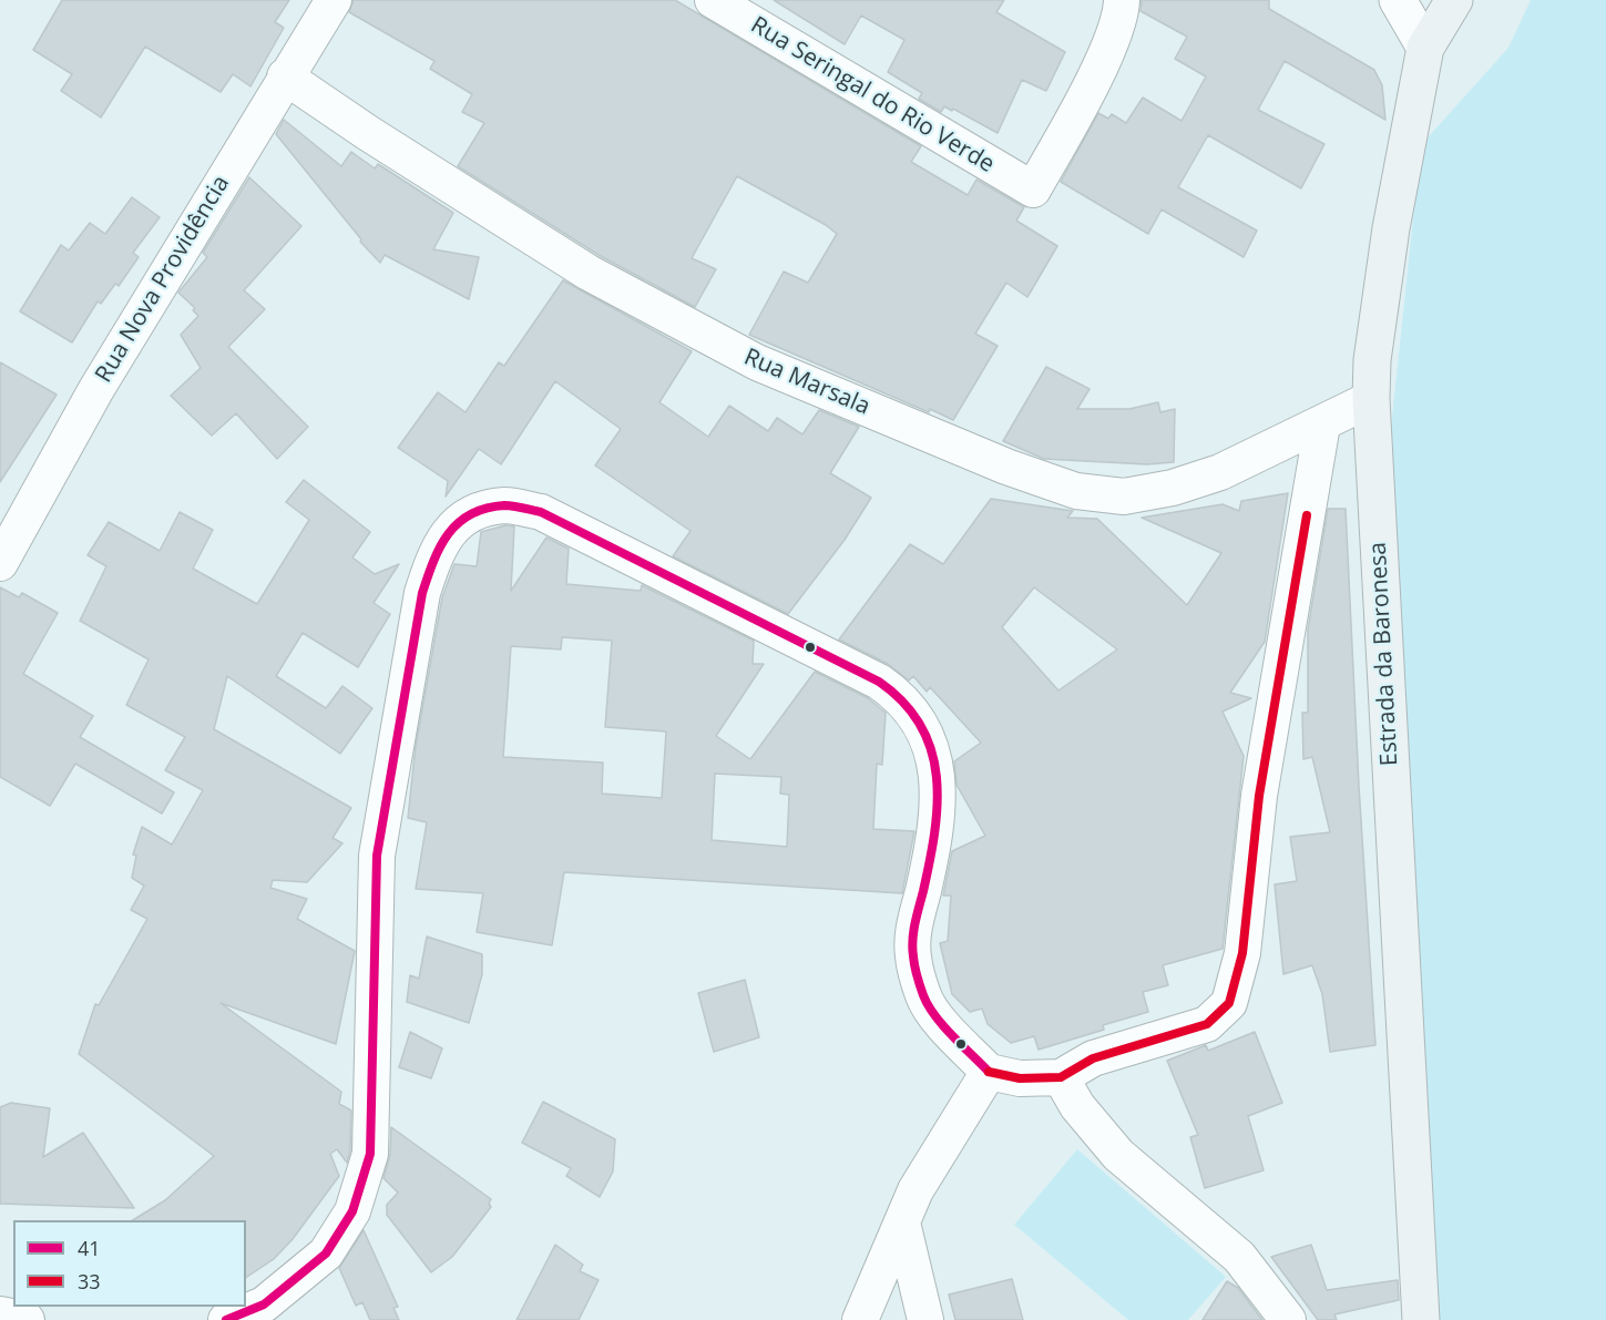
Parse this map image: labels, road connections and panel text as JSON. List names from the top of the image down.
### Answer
{
  "streets": {
    "main road": ["Estrada da Baronesa"],
    "street": ["Rua Seringal do Rio Verde", "Rua Nova Providência", "Rua Marsala"]
  },
  "crossings": [
    ["Rua Nova Providência", "Rua Marsala"],
    ["Rua Marsala", "Estrada da Baronesa"]
  ],
  "lines": ["transit line 41", "transit line 33"],
  "legend": ["41", "33"]
}
